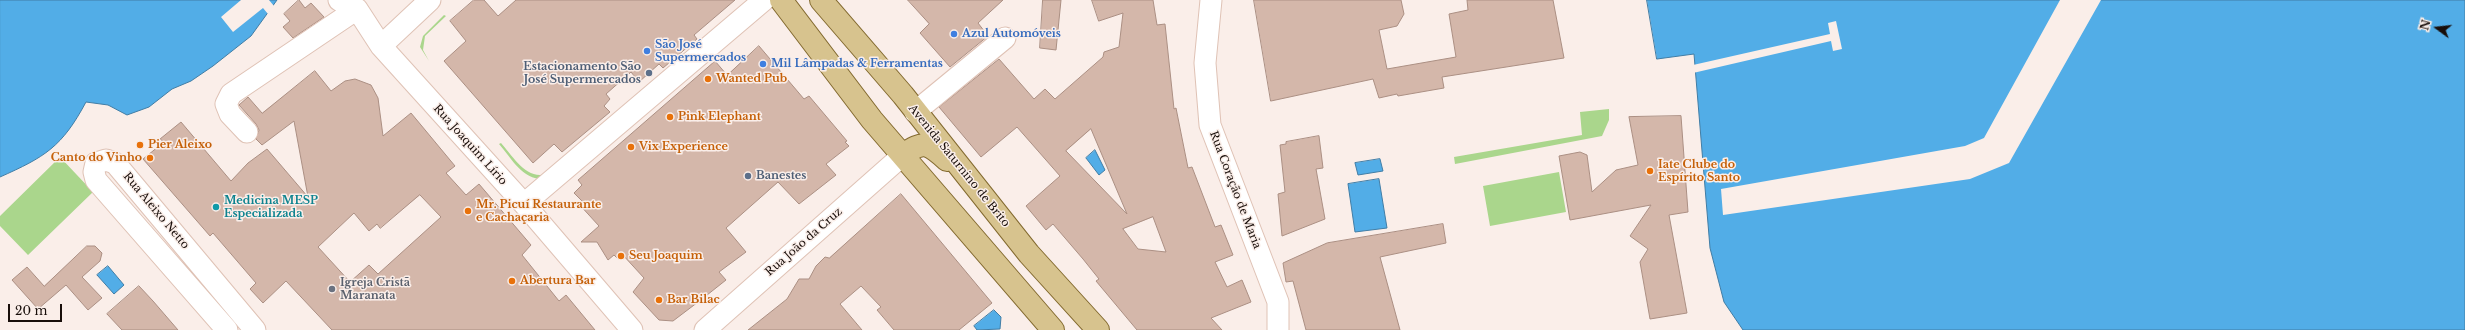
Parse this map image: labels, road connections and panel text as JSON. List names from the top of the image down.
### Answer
{
  "streets": {
    "main road": ["Avenida Saturnino de Brito"],
    "street": [
      "Rua Joaquim Lírio",
      "Rua Coração de Maria",
      "Rua Aleixo Netto",
      "Rua João da Cruz"
    ]
  },
  "places": [
    "Azul Automóveis",
    "São José Supermercados",
    "Mil Lâmpadas & Ferramentas",
    "Estacionamento São José Supermercados",
    "Wanted Pub",
    "Pink Elephant",
    "Pier Aleixo",
    "Vix Experience",
    "Canto do Vinho",
    "Iate Clube do Espírito Santo",
    "Banestes",
    "Medicina MESP Especializada",
    "Mr. Picuí Restaurante e Cachaçaria",
    "Seu Joaquim",
    "Abertura Bar",
    "Igreja Cristã Maranata",
    "Bar Bilac"
  ],
  "scale_bar": "20 m",
  "north": "left"
}
